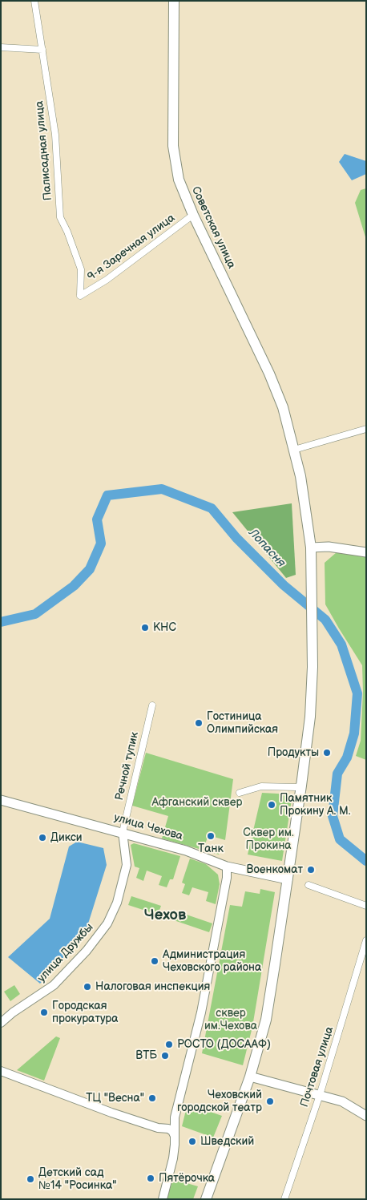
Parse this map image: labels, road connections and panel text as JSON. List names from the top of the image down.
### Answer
{
  "streets": {
    "main road": ["Советская улица", "улица Чехова"],
    "street": [
      "Палисадная улица",
      "9-я Заречная улица",
      "Речной тупик",
      "улица Дружбы",
      "Почтовая улица"
    ]
  },
  "crossings": [
    ["Палисадная улица", "9-я Заречная улица"],
    ["Советская улица", "9-я Заречная улица"],
    ["Советская улица", "улица Чехова"],
    ["Речной тупик", "улица Чехова"],
    ["Речной тупик", "улица Дружбы"],
    ["улица Чехова", "улица Дружбы"]
  ],
  "districts": ["Чехов"],
  "water": ["Лопасня"],
  "parks": ["Афганский сквер", "Сквер им. Прокина", "сквер им.Чехова"],
  "places": [
    "КНС",
    "Гостиница Олимпийская",
    "Продукты",
    "Памятник Прокину А. М.",
    "Танк",
    "Дикси",
    "Военкомат",
    "Администрация Чеховского района",
    "Налоговая инспекция",
    "Городская прокуратура",
    "РОСТО (ДОСААФ)",
    "ВТБ",
    "ТЦ \"Весна\"",
    "Чеховский городской театр",
    "Шведский",
    "Пятёрочка",
    "Детский сад №14 \"Росинка\""
  ]
}
